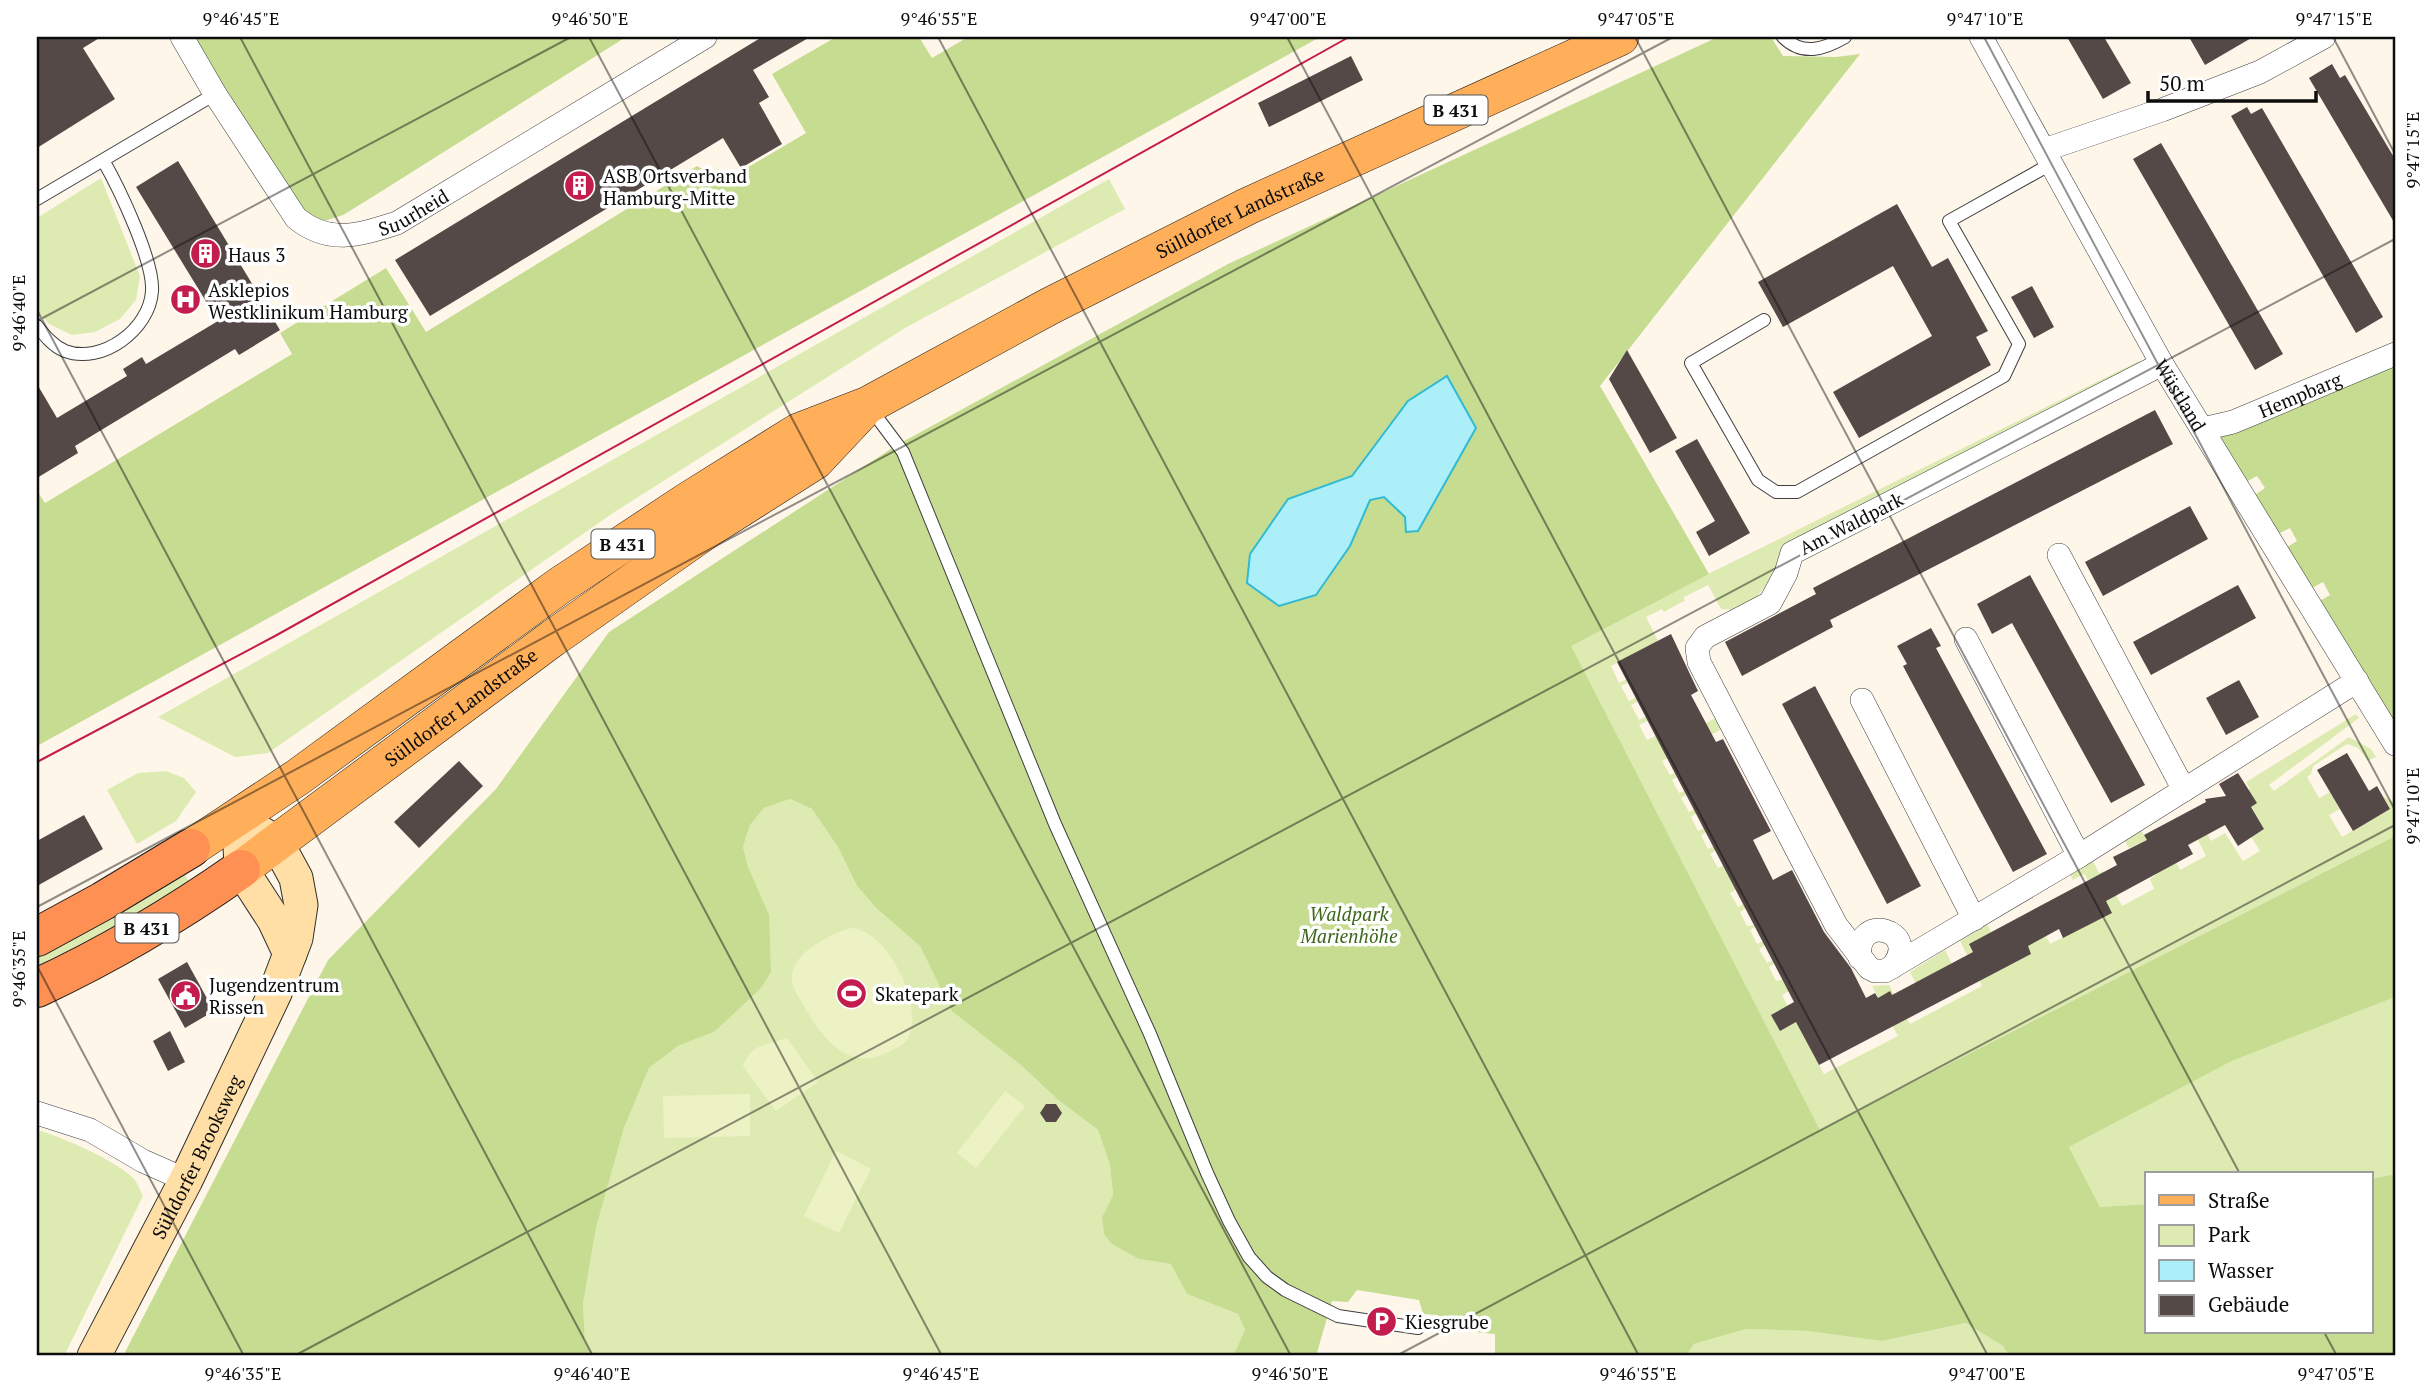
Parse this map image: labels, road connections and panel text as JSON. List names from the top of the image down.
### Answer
{
  "streets": {
    "highway": ["B 431", "Sülldorfer Landstraße"],
    "main road": ["Sülldorfer Brooksweg"],
    "street": [
      "Suurheid",
      "Wüstland",
      "Hempbarg",
      "Am Waldpark"
    ]
  },
  "crossings": [
    ["Sülldorfer Landstraße", "Sülldorfer Brooksweg"],
    ["Wüstland", "Hempbarg"],
    ["Wüstland", "Am Waldpark"]
  ],
  "parks": ["Waldpark Marienhöhe"],
  "places": {
    "building": ["ASB Ortsverband Hamburg-Mitte", "Haus 3"],
    "hospital": ["Asklepios Westklinikum Hamburg"],
    "sports": ["Skatepark"],
    "public building": ["Jugendzentrum Rissen"],
    "parking": ["Kiesgrube"]
  },
  "legend": [
    "Straße",
    "Park",
    "Wasser",
    "Gebäude"
  ],
  "scale_bar": "50 m",
  "coordinates": [
    "9°46'45\"E",
    "9°46'50\"E",
    "9°46'55\"E",
    "9°47'00\"E",
    "9°47'05\"E",
    "9°47'10\"E",
    "9°47'15\"E",
    "9°46'40\"E",
    "9°46'35\"E"
  ]
}
